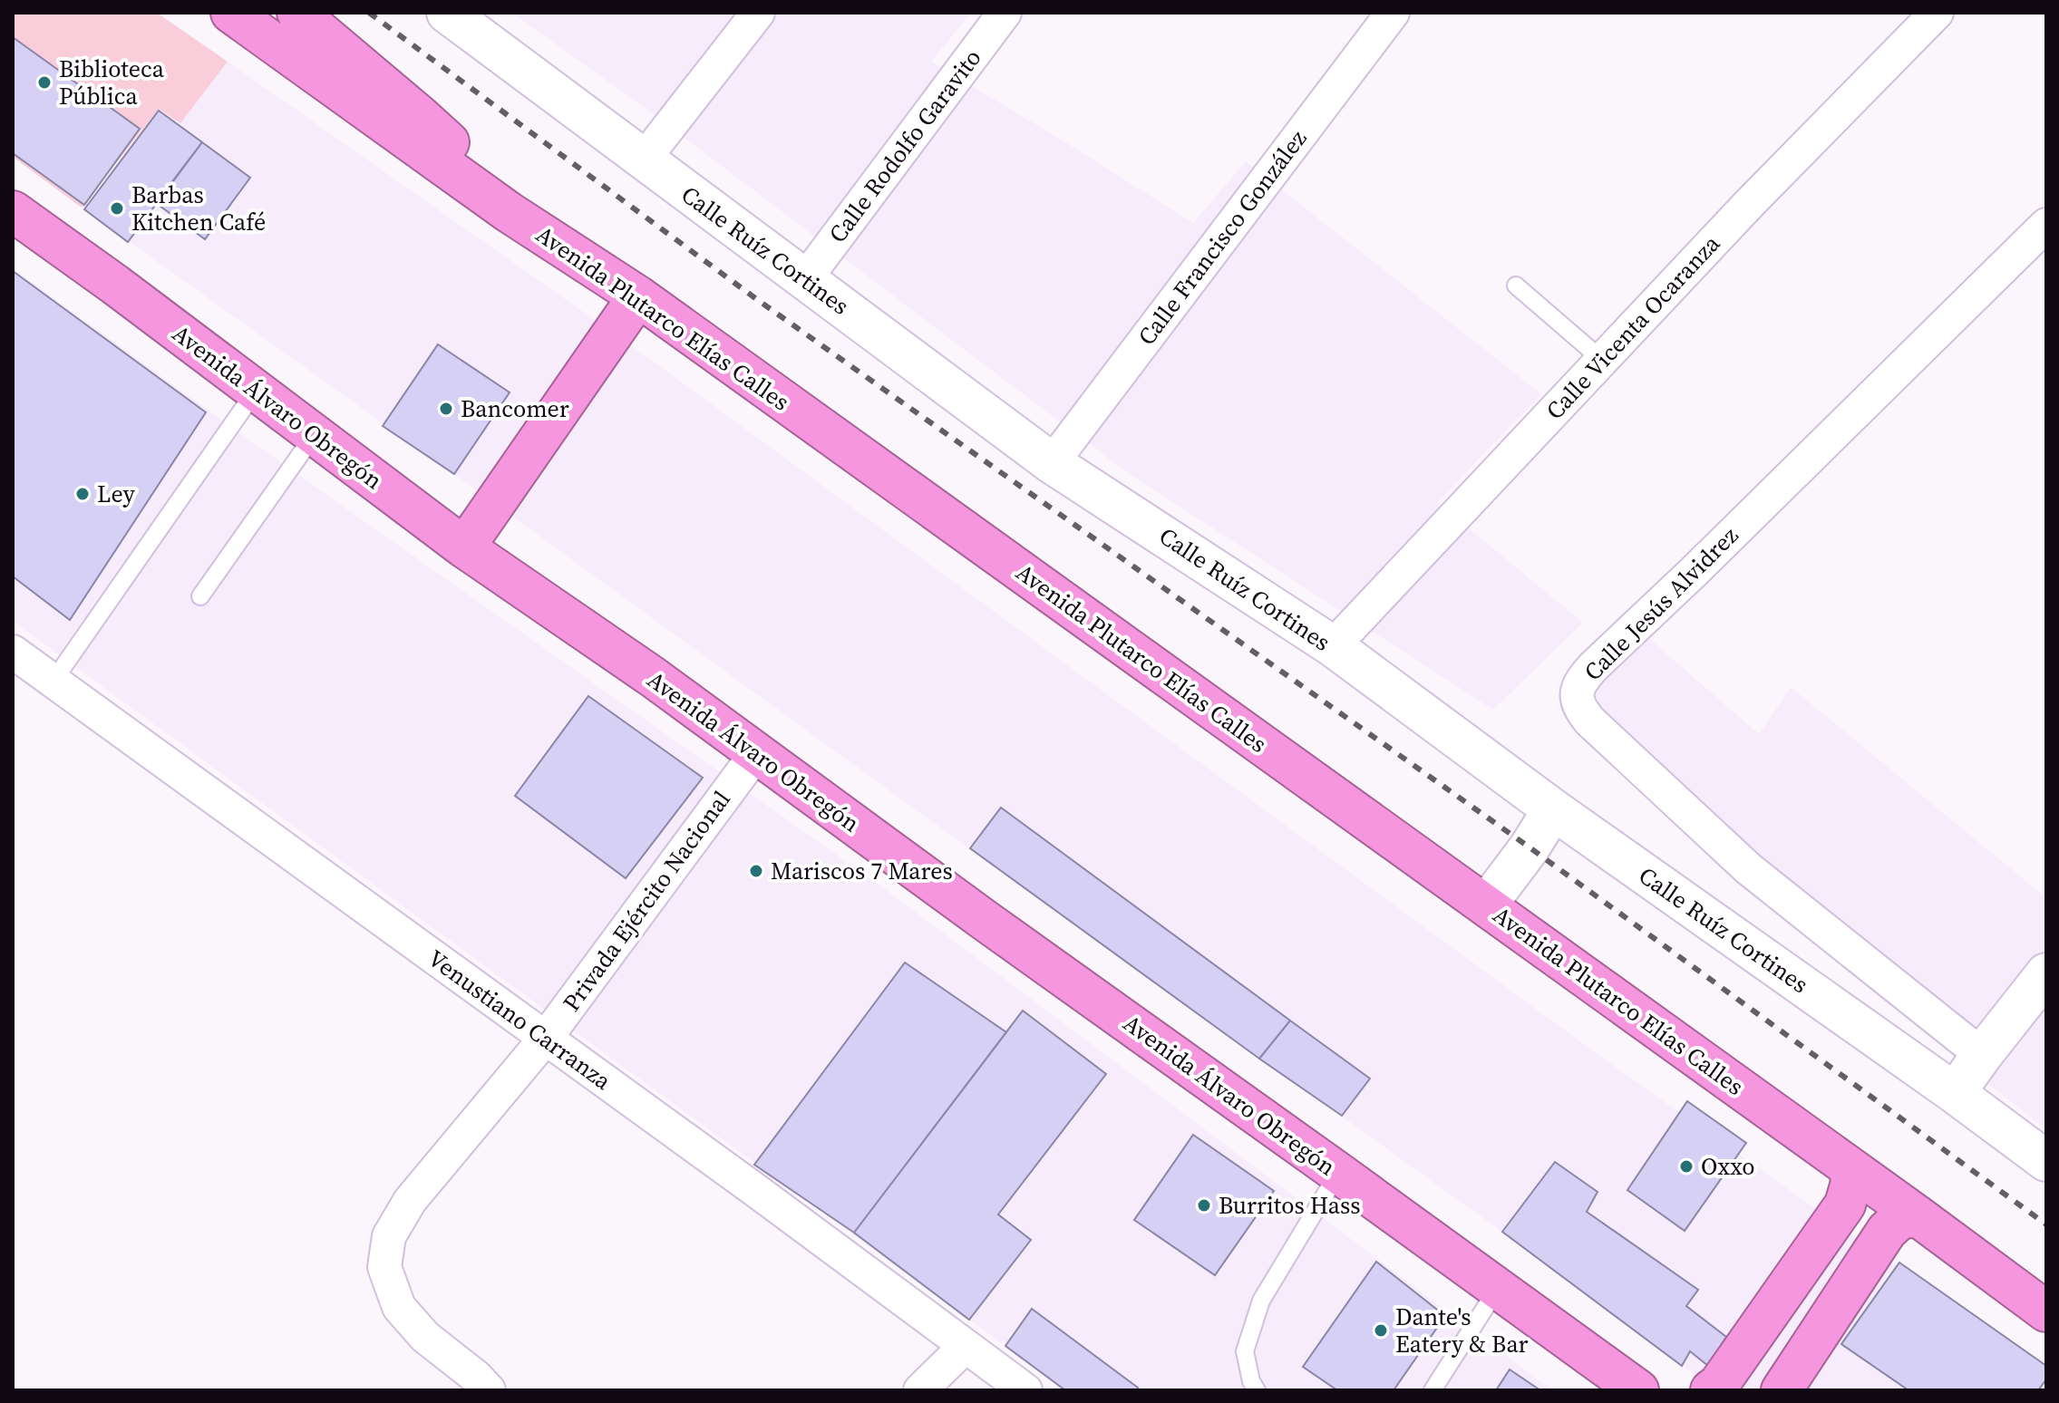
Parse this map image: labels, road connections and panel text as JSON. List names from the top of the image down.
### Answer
{
  "streets": {
    "highway": ["Avenida Plutarco Elías Calles", "Avenida Álvaro Obregón"],
    "street": [
      "Calle Rodolfo Garavito",
      "Calle Francisco González",
      "Calle Ruíz Cortines",
      "Calle Vicenta Ocaranza",
      "Calle Jesús Alvidrez",
      "Privada Ejército Nacional",
      "Venustiano Carranza"
    ]
  },
  "crossings": [
    ["Calle Rodolfo Garavito", "Calle Ruíz Cortines"],
    ["Calle Francisco González", "Calle Ruíz Cortines"],
    ["Calle Ruíz Cortines", "Calle Vicenta Ocaranza"],
    ["Avenida Álvaro Obregón", "Privada Ejército Nacional"],
    ["Privada Ejército Nacional", "Venustiano Carranza"]
  ],
  "places": [
    "Biblioteca Pública",
    "Barbas Kitchen Café",
    "Bancomer",
    "Ley",
    "Mariscos 7 Mares",
    "Oxxo",
    "Burritos Hass",
    "Dante's Eatery & Bar"
  ]
}
